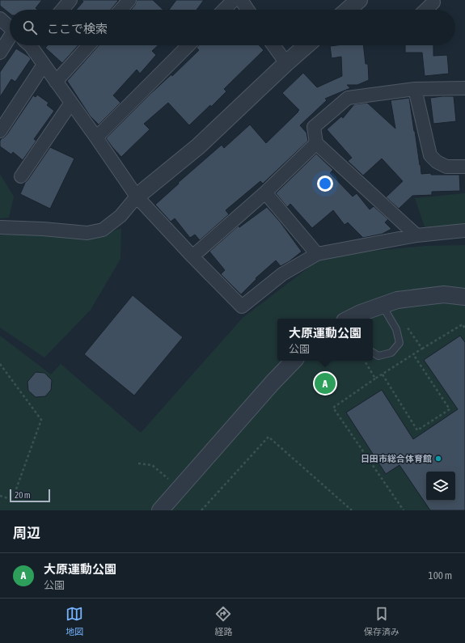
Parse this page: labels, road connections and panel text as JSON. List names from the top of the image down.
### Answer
{
  "places": ["日田市総合体育館"],
  "scale_bar": "20 m",
  "page": {
    "search": "ここで検索",
    "popup": ["大原運動公園", "公園"],
    "pins": "A",
    "scale": "20 m",
    "heading": "周辺",
    "list": [
      {
        "mark": "A",
        "name": "大原運動公園",
        "note": "公園",
        "value": "100 m"
      }
    ],
    "nav": ["地図", "経路", "保存済み"]
  }
}
